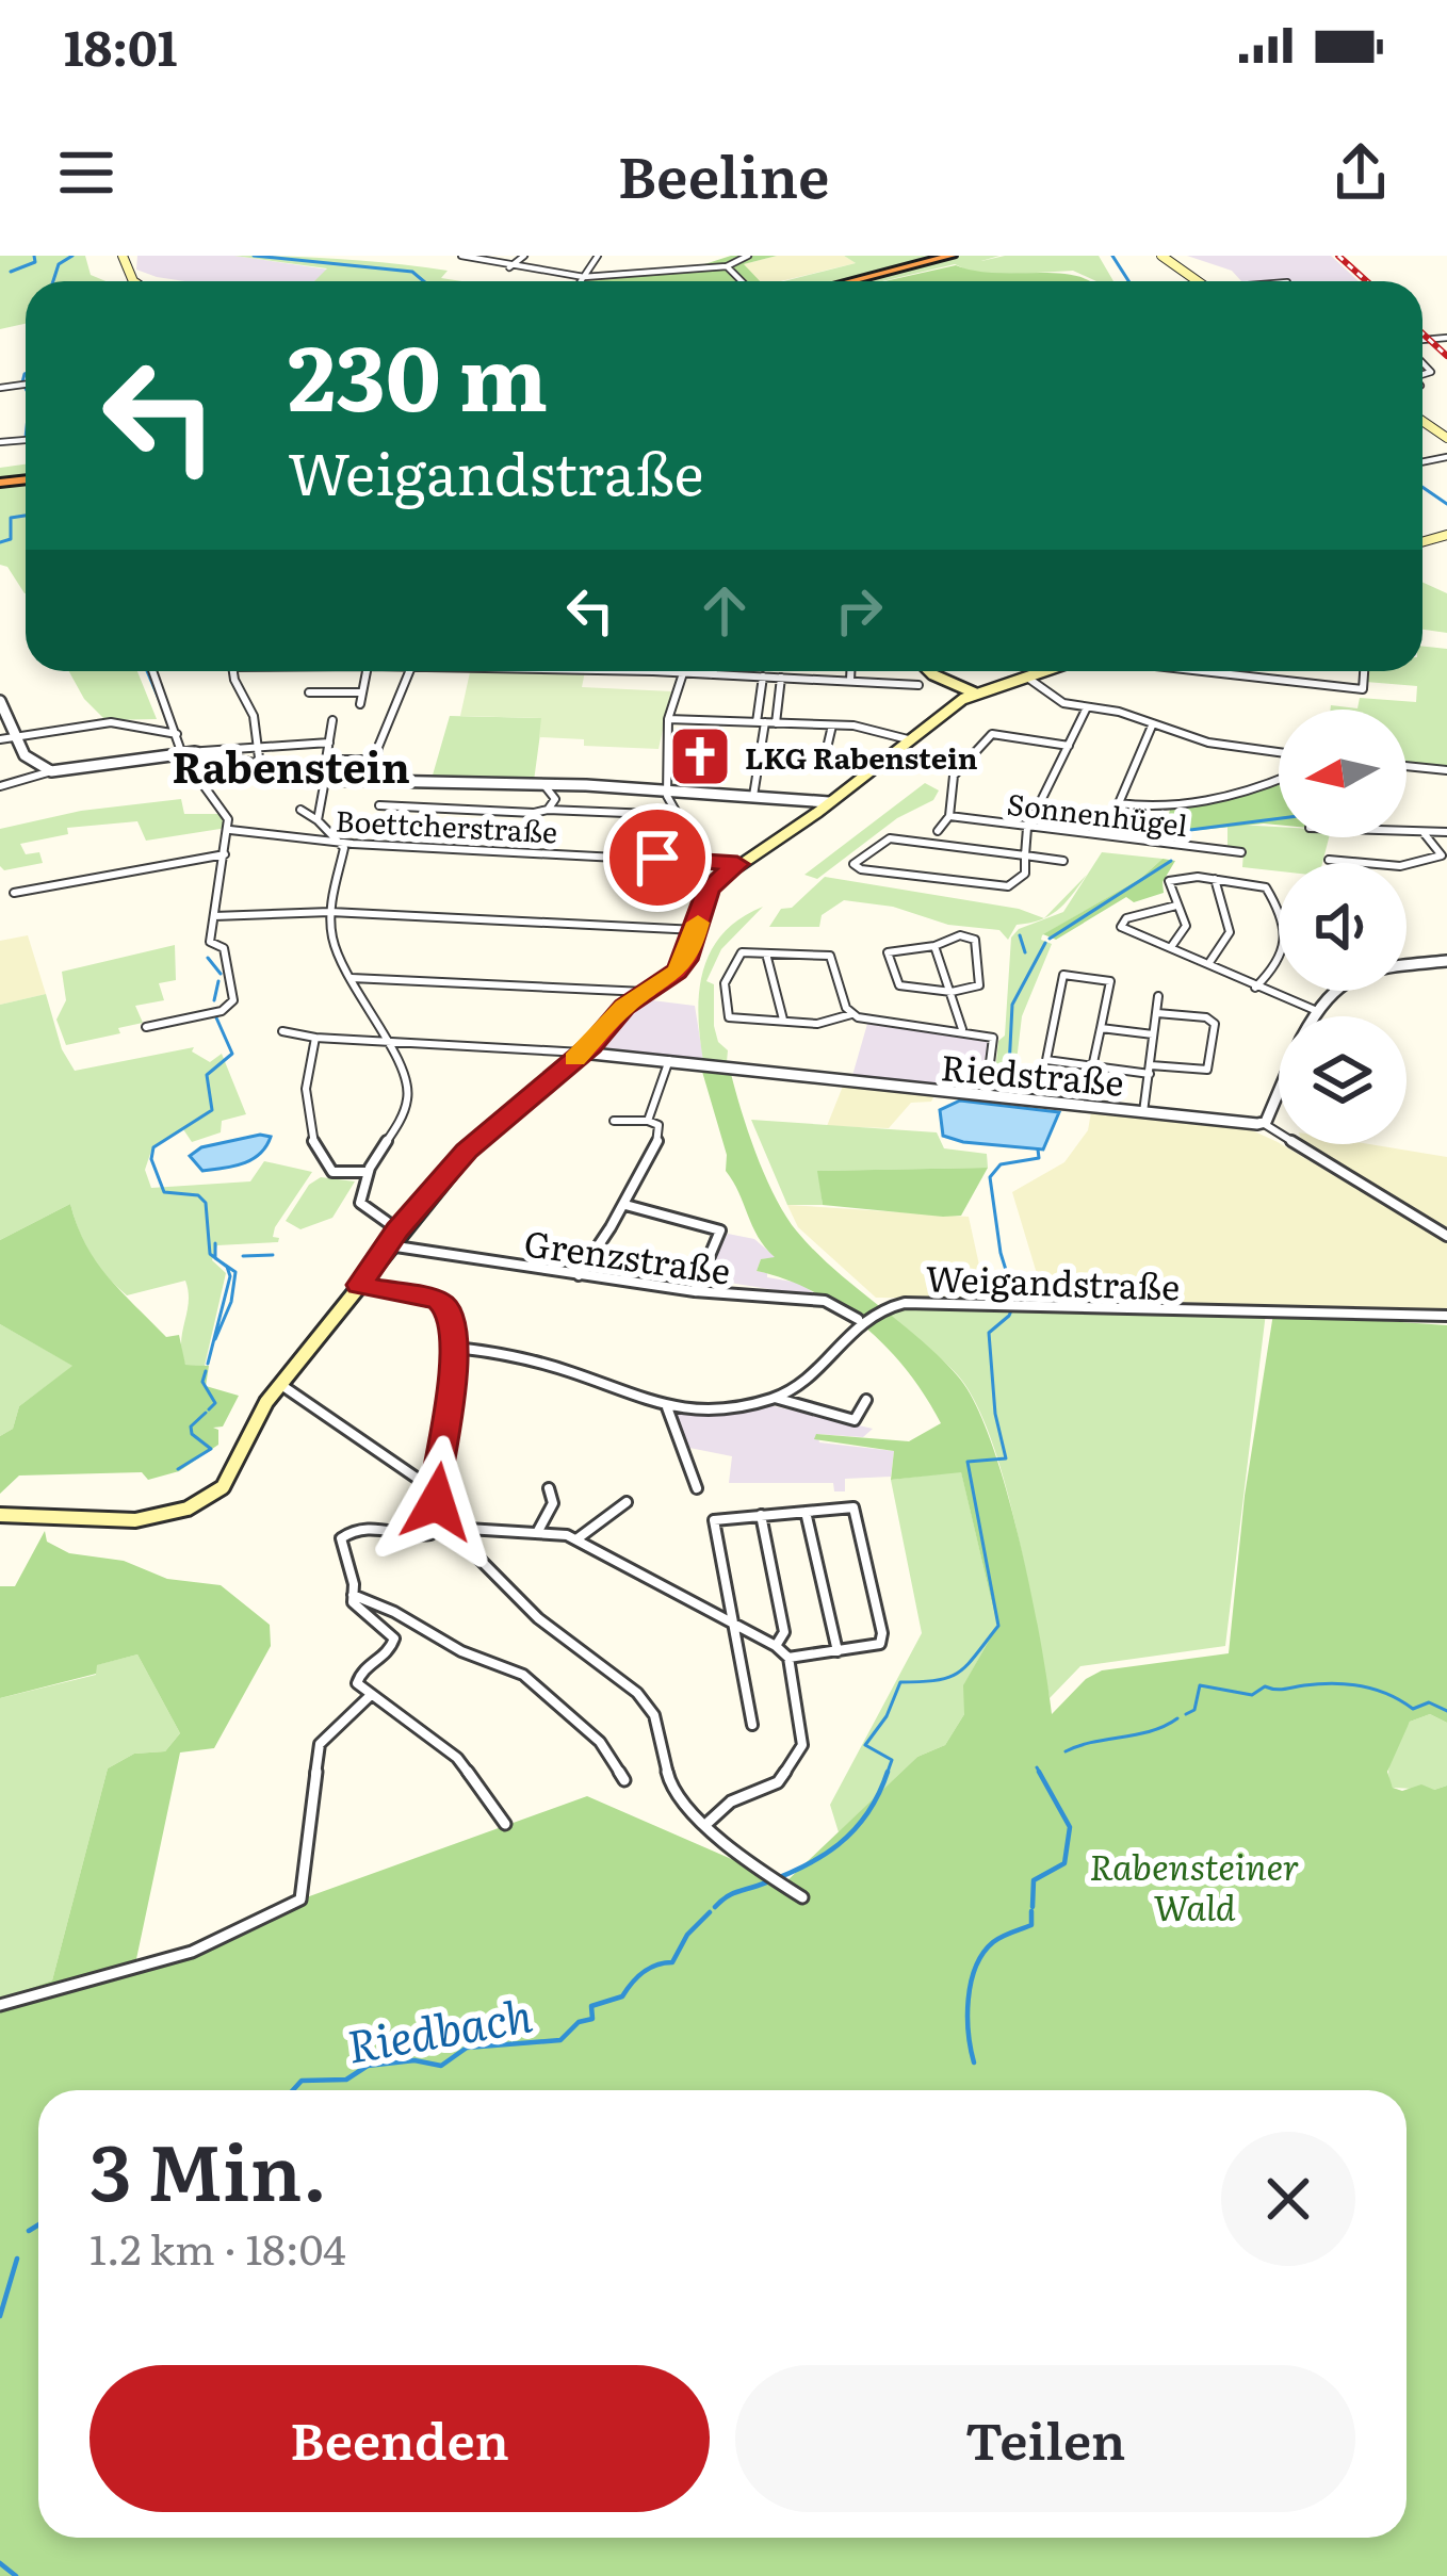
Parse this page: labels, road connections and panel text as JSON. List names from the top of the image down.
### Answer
{
  "streets": {
    "street": [
      "Sonnenhügel",
      "Boettcherstraße",
      "Riedstraße",
      "Grenzstraße",
      "Weigandstraße"
    ]
  },
  "crossings": [
    ["Grenzstraße", "Weigandstraße"]
  ],
  "districts": ["Rabenstein"],
  "water": ["Riedbach"],
  "parks": ["Rabensteiner Wald"],
  "places": {
    "church": ["LKG Rabenstein"]
  },
  "north": "left",
  "page": {
    "status": "18:01",
    "header": "Beeline",
    "turn": ["230 m", "Weigandstraße"],
    "heading": ["3 Min.", "1.2 km · 18:04"],
    "buttons": ["Beenden", "Teilen"]
  }
}
